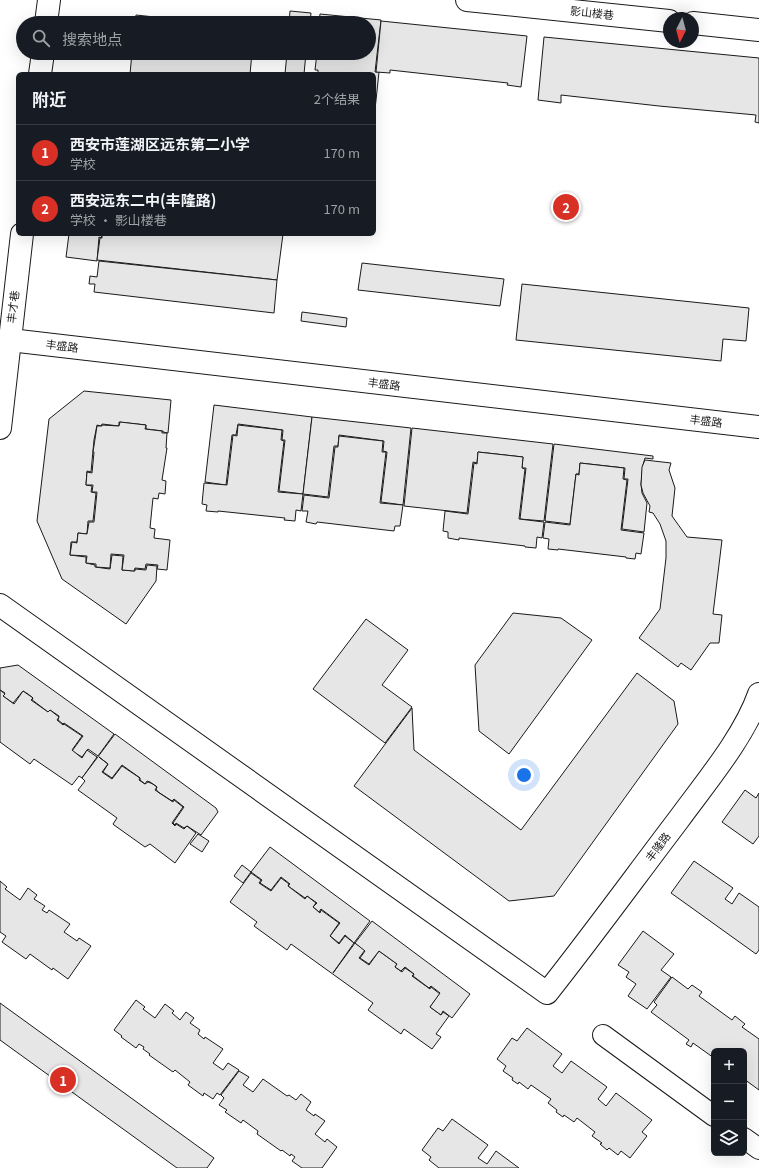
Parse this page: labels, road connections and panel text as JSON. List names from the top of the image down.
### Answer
{
  "streets": {
    "street": [
      "影山楼巷",
      "丰才巷",
      "丰盛路",
      "丰隆路"
    ]
  },
  "crossings": [
    ["丰才巷", "丰盛路"]
  ],
  "north": "bottom",
  "page": {
    "search": "搜索地点",
    "heading": ["附近", "2个结果"],
    "list": [
      {
        "mark": "1",
        "name": "西安市莲湖区远东第二小学",
        "note": "学校",
        "value": "170 m"
      },
      {
        "mark": "2",
        "name": "西安远东二中(丰隆路)",
        "note": "学校 · 影山楼巷",
        "value": "170 m"
      }
    ],
    "pins": ["2", "1"],
    "map_buttons": ["+", "−"]
  }
}
